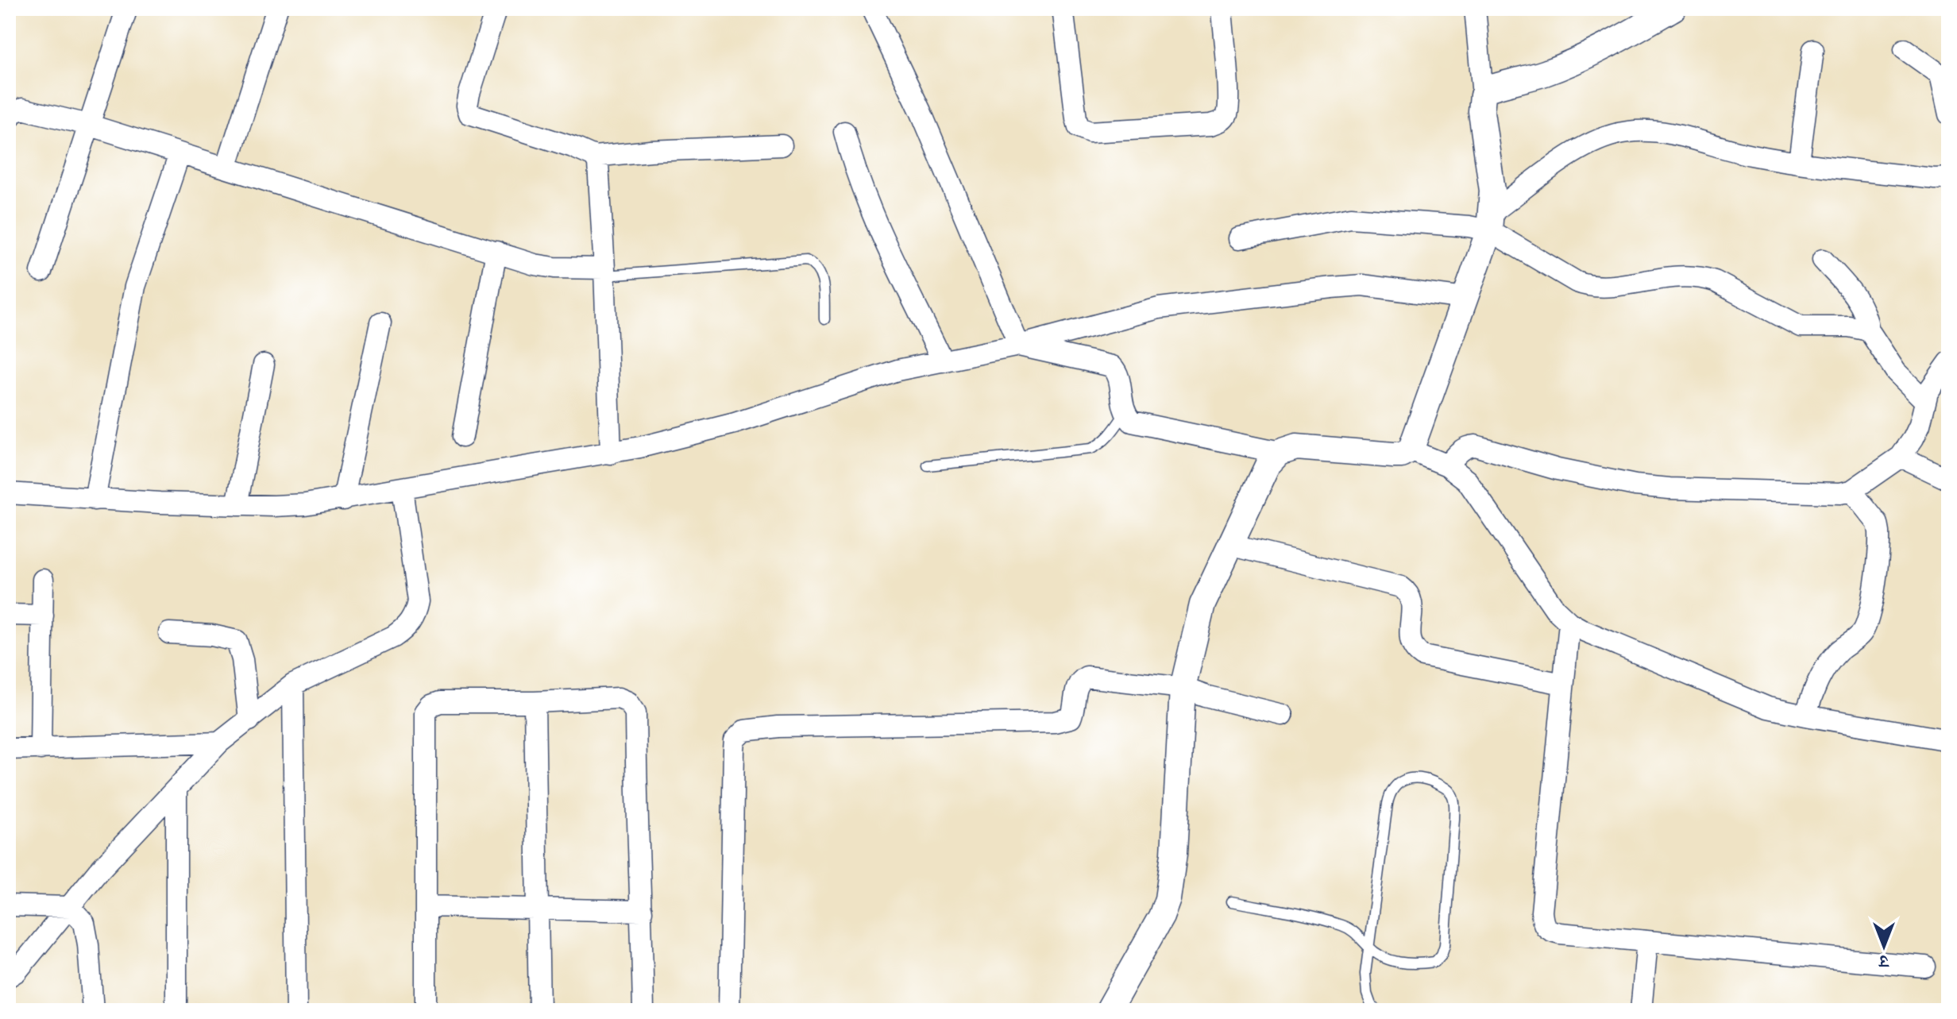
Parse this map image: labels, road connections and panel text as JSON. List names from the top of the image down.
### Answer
{
  "north": "bottom"
}
